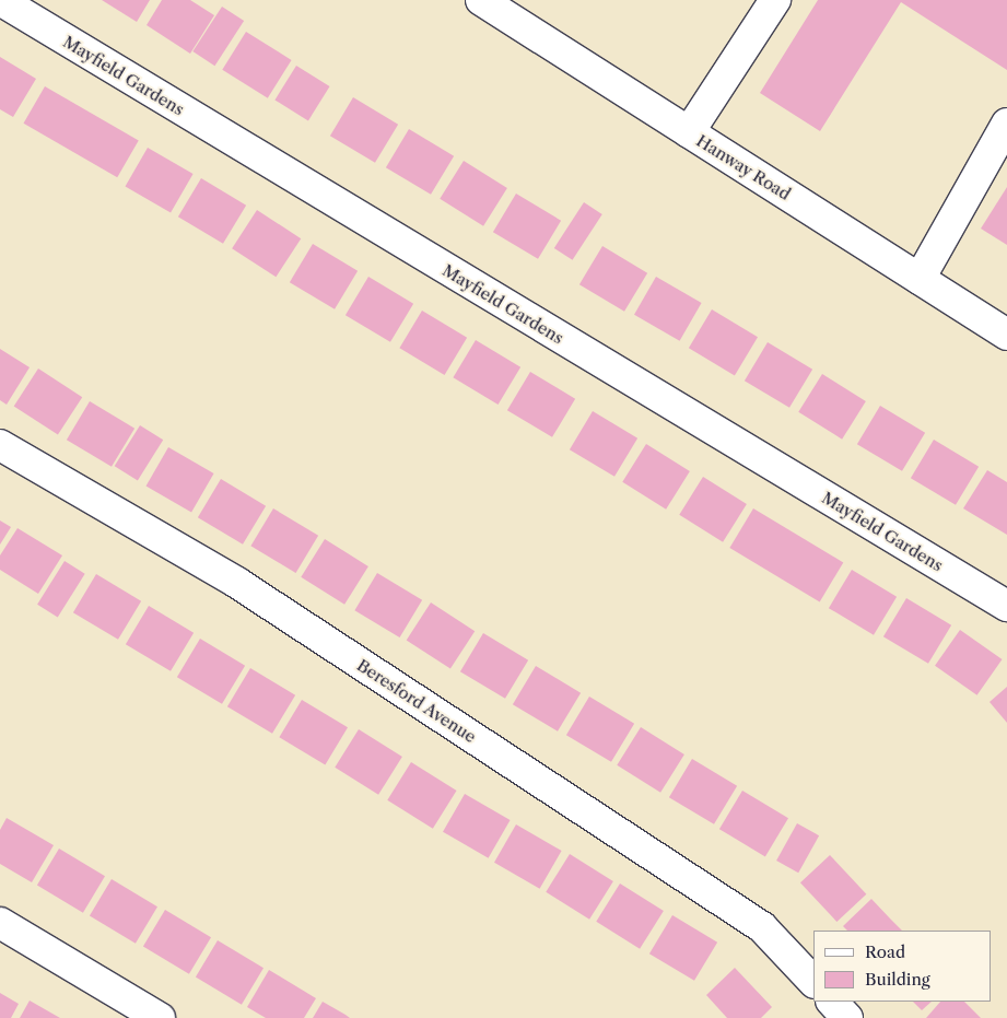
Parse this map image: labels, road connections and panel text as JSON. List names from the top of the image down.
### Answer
{
  "streets": {
    "street": ["Mayfield Gardens", "Hanway Road", "Beresford Avenue"]
  },
  "legend": ["Road", "Building"]
}
